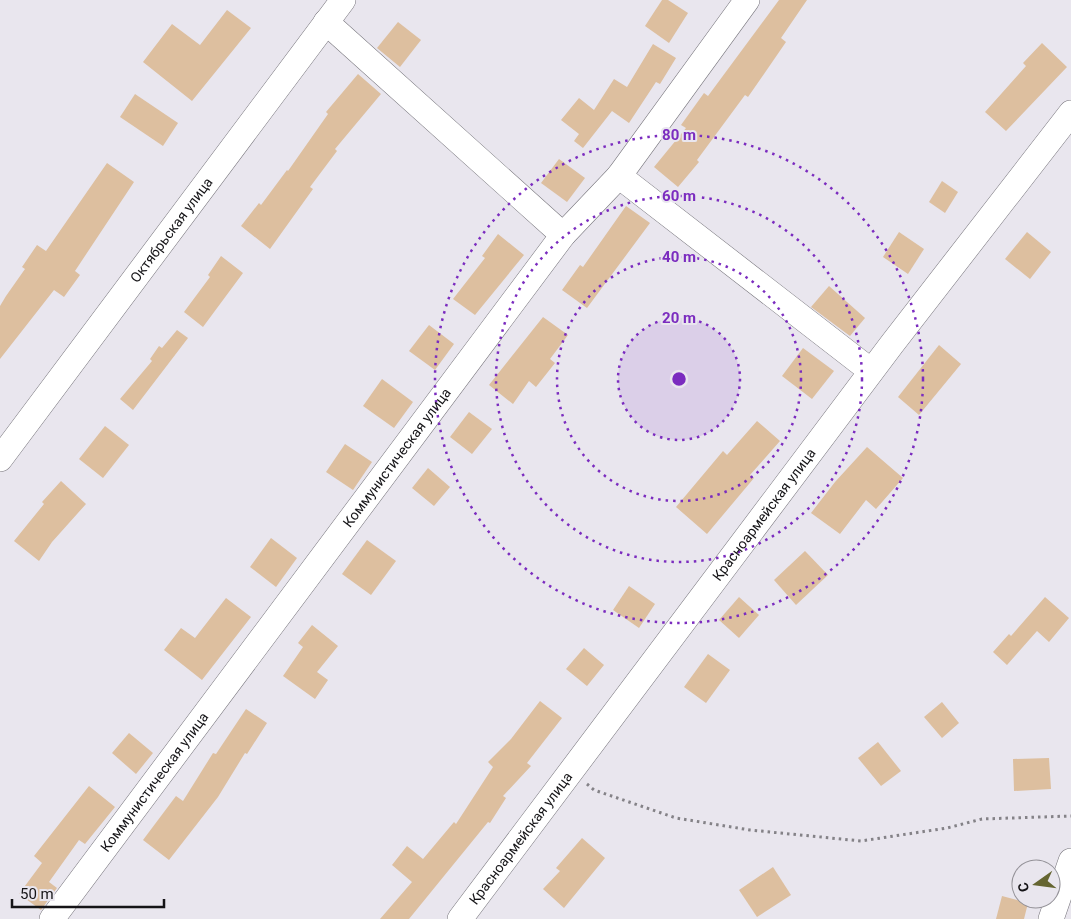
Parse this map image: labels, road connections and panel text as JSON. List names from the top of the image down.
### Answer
{
  "streets": {
    "street": ["Октябрьская улица", "Коммунистическая улица", "Красноармейская улица"]
  },
  "scale_bar": "50 m",
  "north": "left",
  "rings": [
    "80 m",
    "60 m",
    "40 m",
    "20 m"
  ]
}
